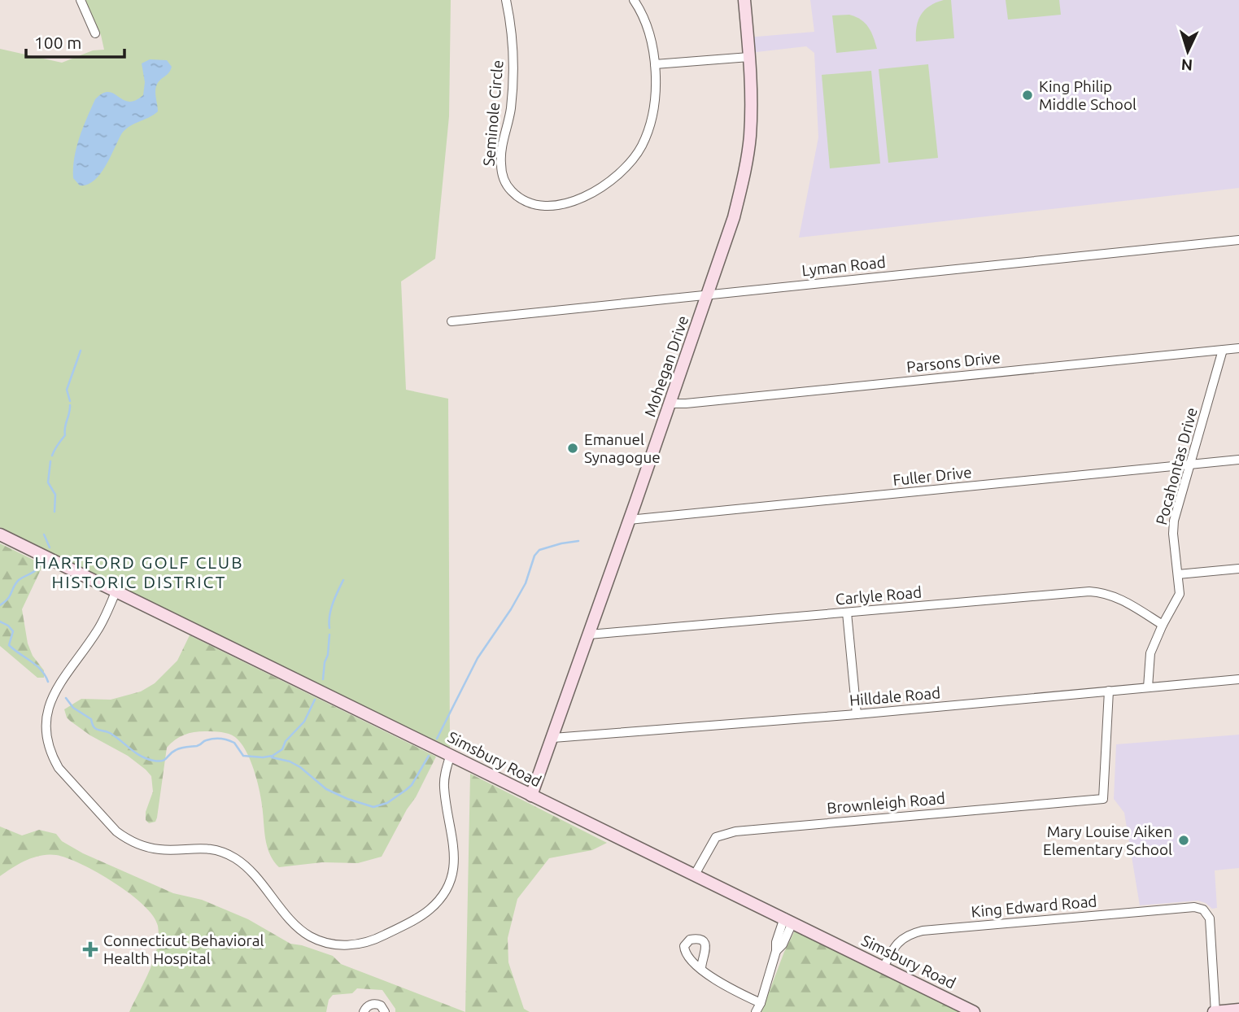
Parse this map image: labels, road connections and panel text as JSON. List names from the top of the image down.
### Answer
{
  "streets": {
    "main road": ["Mohegan Drive", "Simsbury Road"],
    "street": [
      "Seminole Circle",
      "Lyman Road",
      "Parsons Drive",
      "Pocahontas Drive",
      "Fuller Drive",
      "Carlyle Road",
      "Hilldale Road",
      "Brownleigh Road",
      "King Edward Road"
    ]
  },
  "crossings": [
    ["Lyman Road", "Mohegan Drive"],
    ["Parsons Drive", "Mohegan Drive"],
    ["Parsons Drive", "Pocahontas Drive"],
    ["Mohegan Drive", "Fuller Drive"],
    ["Mohegan Drive", "Carlyle Road"],
    ["Mohegan Drive", "Hilldale Road"],
    ["Mohegan Drive", "Simsbury Road"],
    ["Pocahontas Drive", "Fuller Drive"],
    ["Pocahontas Drive", "Carlyle Road"],
    ["Pocahontas Drive", "Hilldale Road"],
    ["Hilldale Road", "Brownleigh Road"],
    ["Simsbury Road", "Brownleigh Road"],
    ["Simsbury Road", "King Edward Road"]
  ],
  "districts": ["HARTFORD GOLF CLUB HISTORIC DISTRICT"],
  "places": {
    "other": ["King Philip Middle School", "Emanuel Synagogue", "Mary Louise Aiken Elementary School"],
    "health": ["Connecticut Behavioral Health Hospital"]
  },
  "scale_bar": "100 m",
  "north": "bottom"
}
